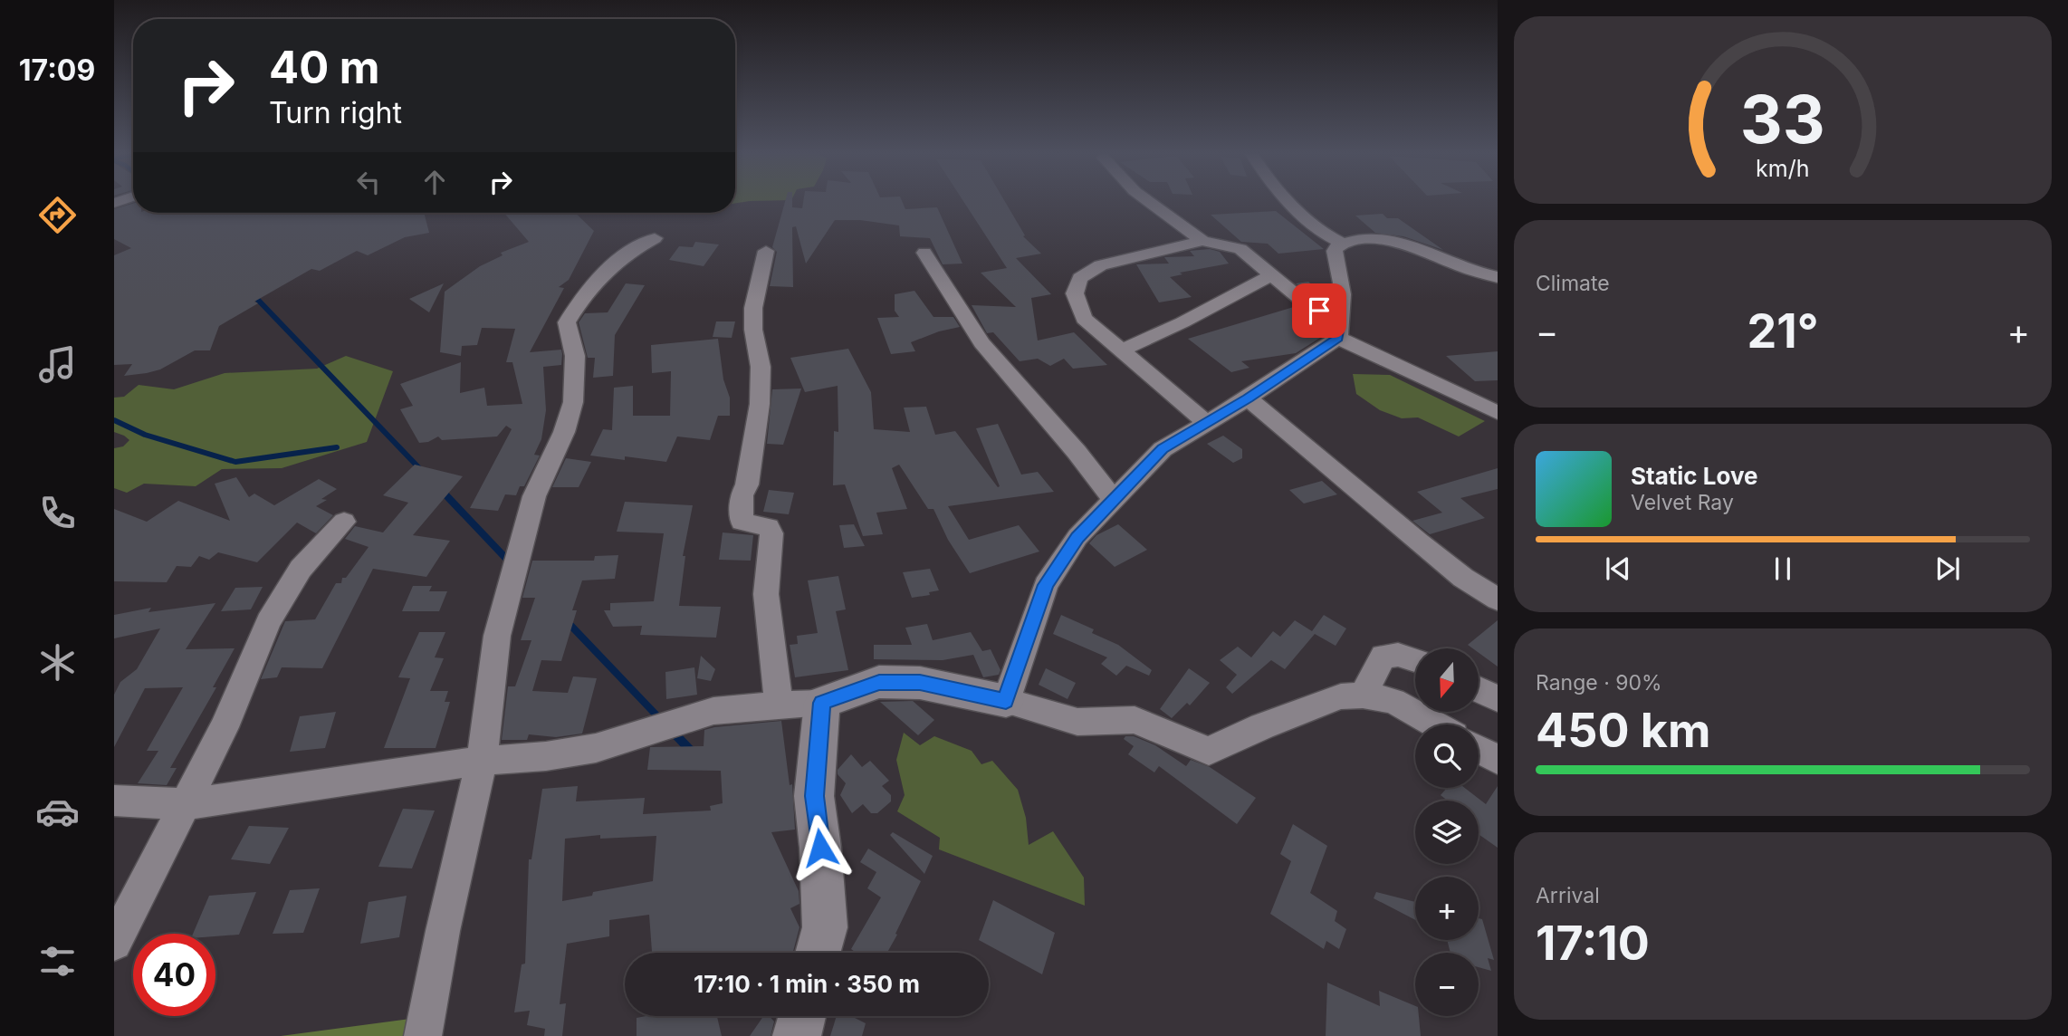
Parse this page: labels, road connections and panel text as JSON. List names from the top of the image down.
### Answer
{
  "north": "bottom",
  "page": {
    "tabs": "17:09",
    "turn": ["40 m", "Turn right"],
    "tile": [
      "Climate",
      ["Range · 90%", "450 km"],
      ["Arrival", "17:10"]
    ],
    "heat": ["−", "21°", "+"],
    "song": ["Static Love", "Velvet Ray"],
    "map_buttons": ["+", "−"],
    "limit": "40",
    "trip": "17:10 · 1 min · 350 m",
    "gauge": ["33", "km/h"]
  }
}
